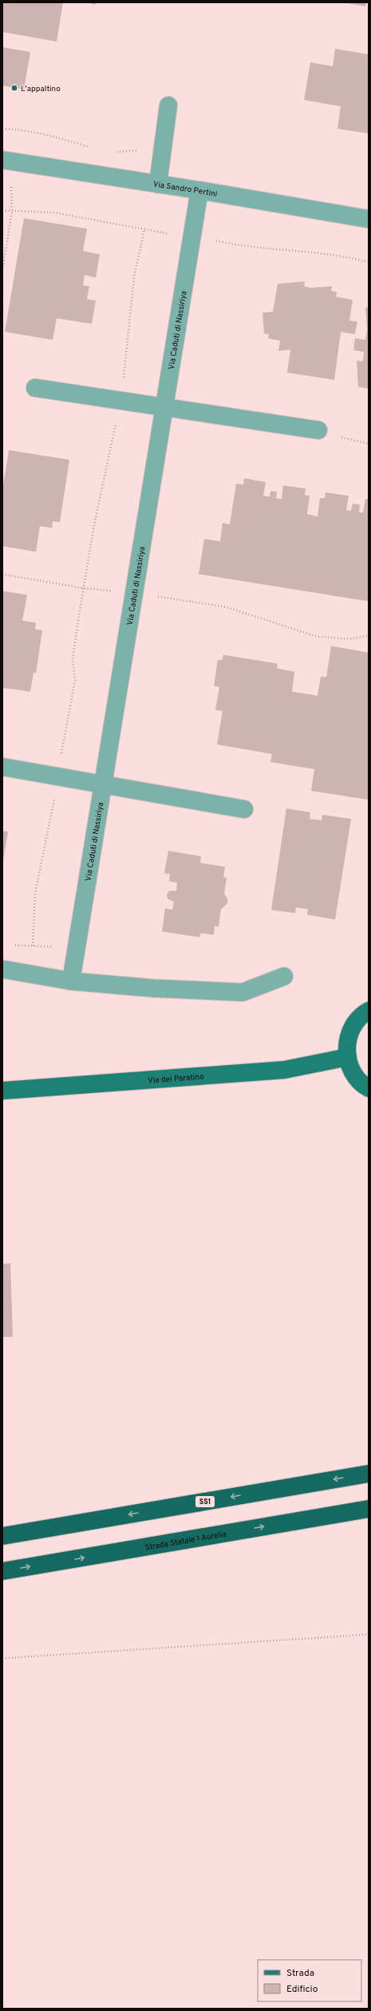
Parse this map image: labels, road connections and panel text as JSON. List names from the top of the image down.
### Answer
{
  "streets": {
    "highway": ["SS1", "Strada Statale 1 Aurelia"],
    "main road": ["Via del Paratino"],
    "street": ["Via Sandro Pertini", "Via Caduti di Nassiriya"]
  },
  "crossings": [
    ["Via Sandro Pertini", "Via Caduti di Nassiriya"]
  ],
  "places": ["L'appaltino"],
  "legend": ["Strada", "Edificio"]
}
